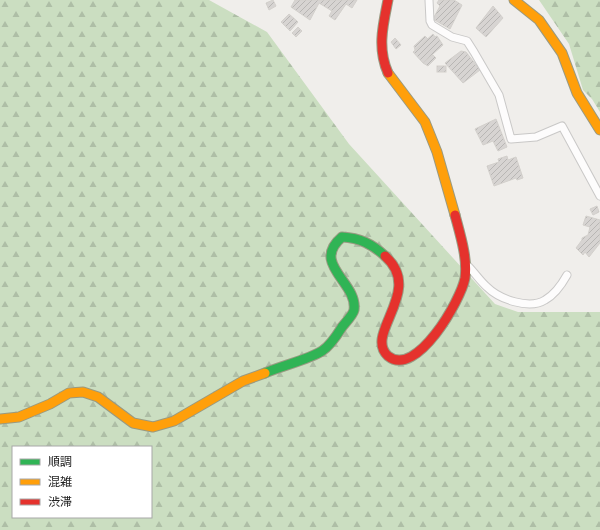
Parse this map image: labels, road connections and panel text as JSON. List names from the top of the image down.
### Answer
{
  "legend": ["順調", "混雑", "渋滞"]
}
